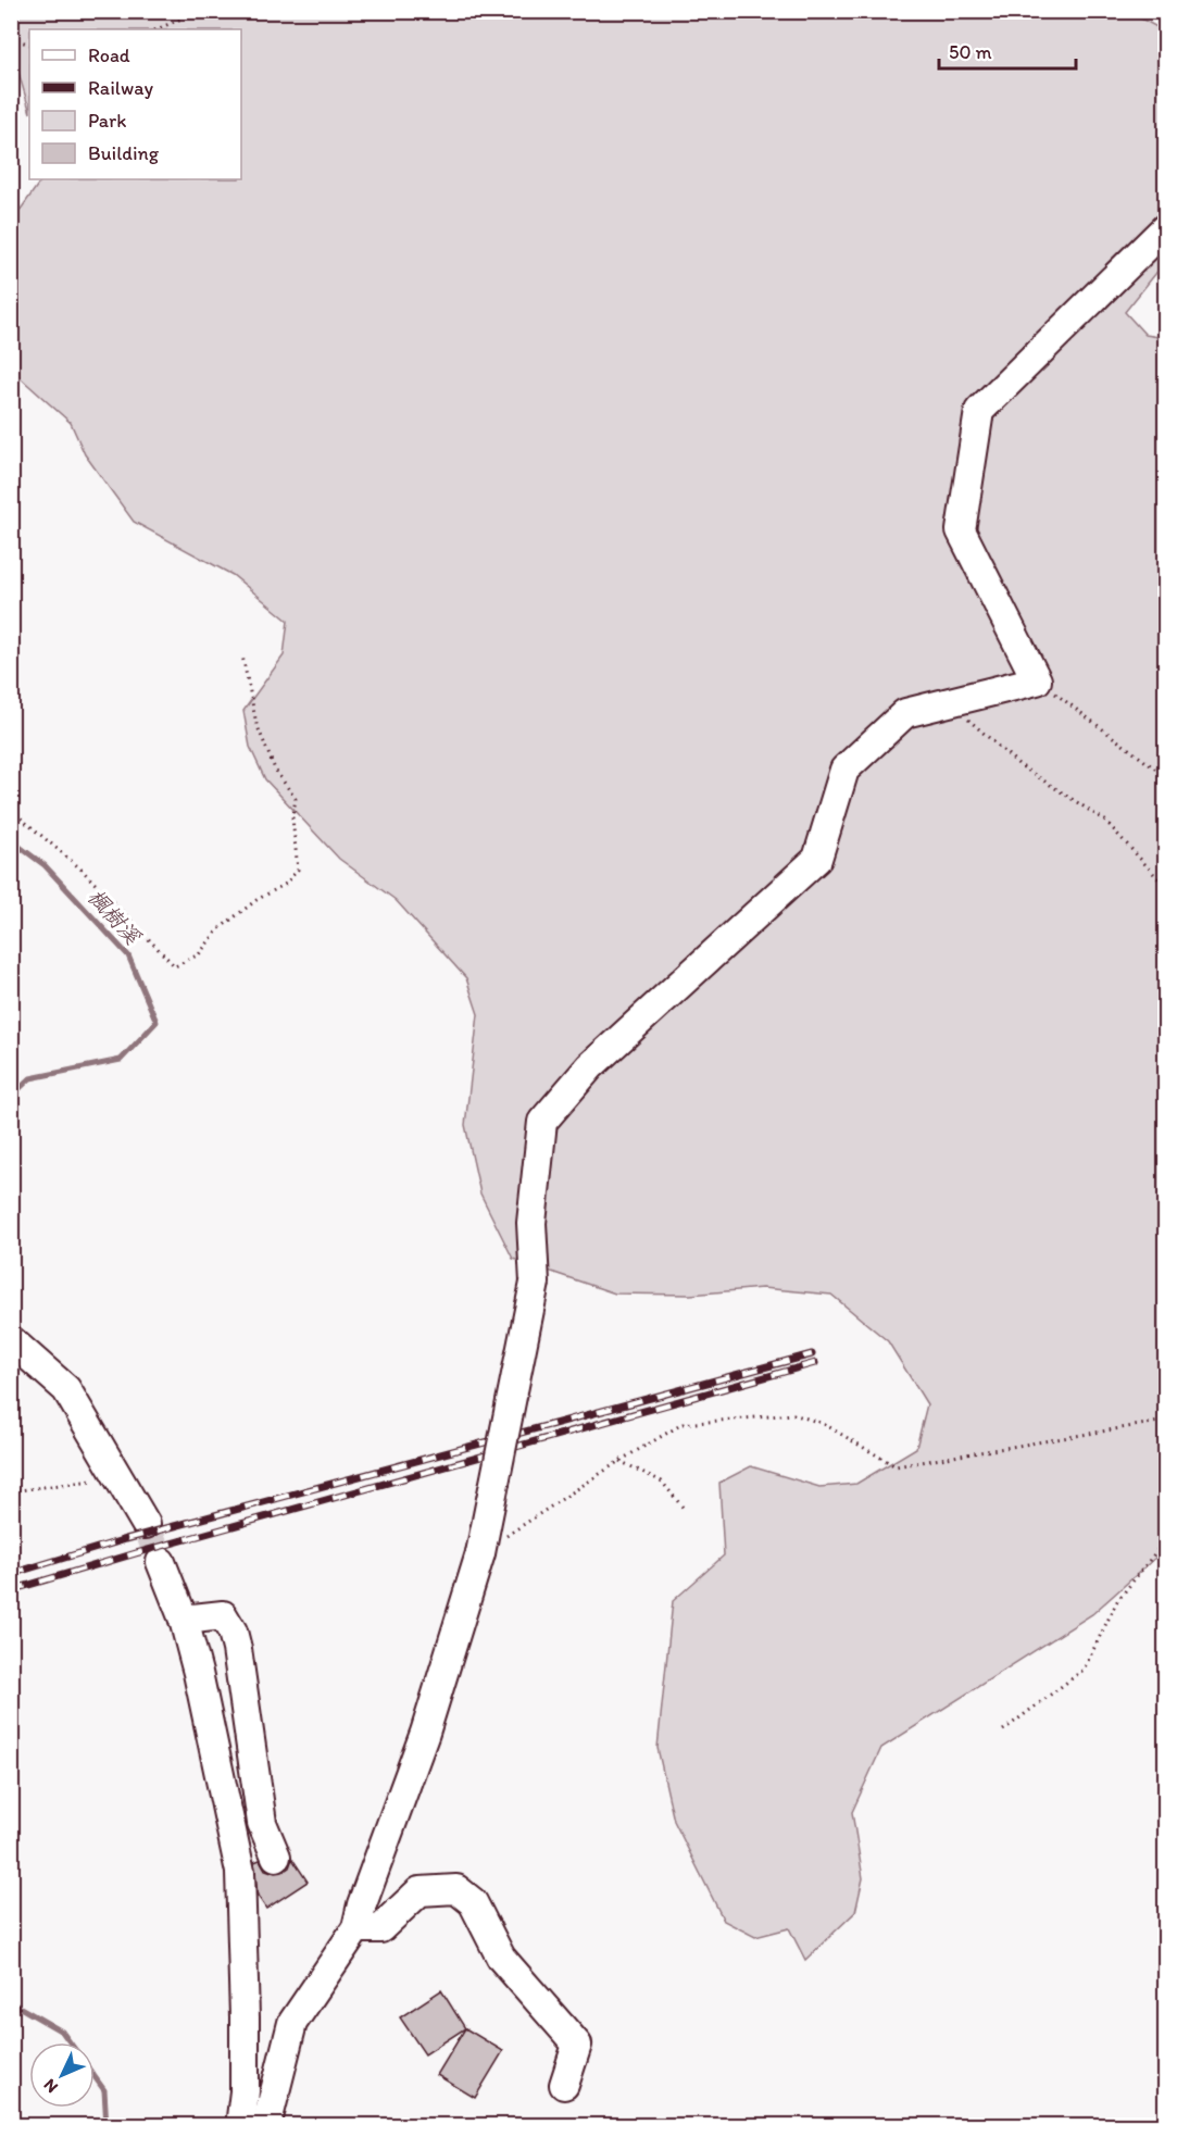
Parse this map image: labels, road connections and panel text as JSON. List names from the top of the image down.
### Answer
{
  "water": ["楓樹溪"],
  "legend": [
    "Road",
    "Railway",
    "Park",
    "Building"
  ],
  "scale_bar": "50 m",
  "north": "bottom left"
}
